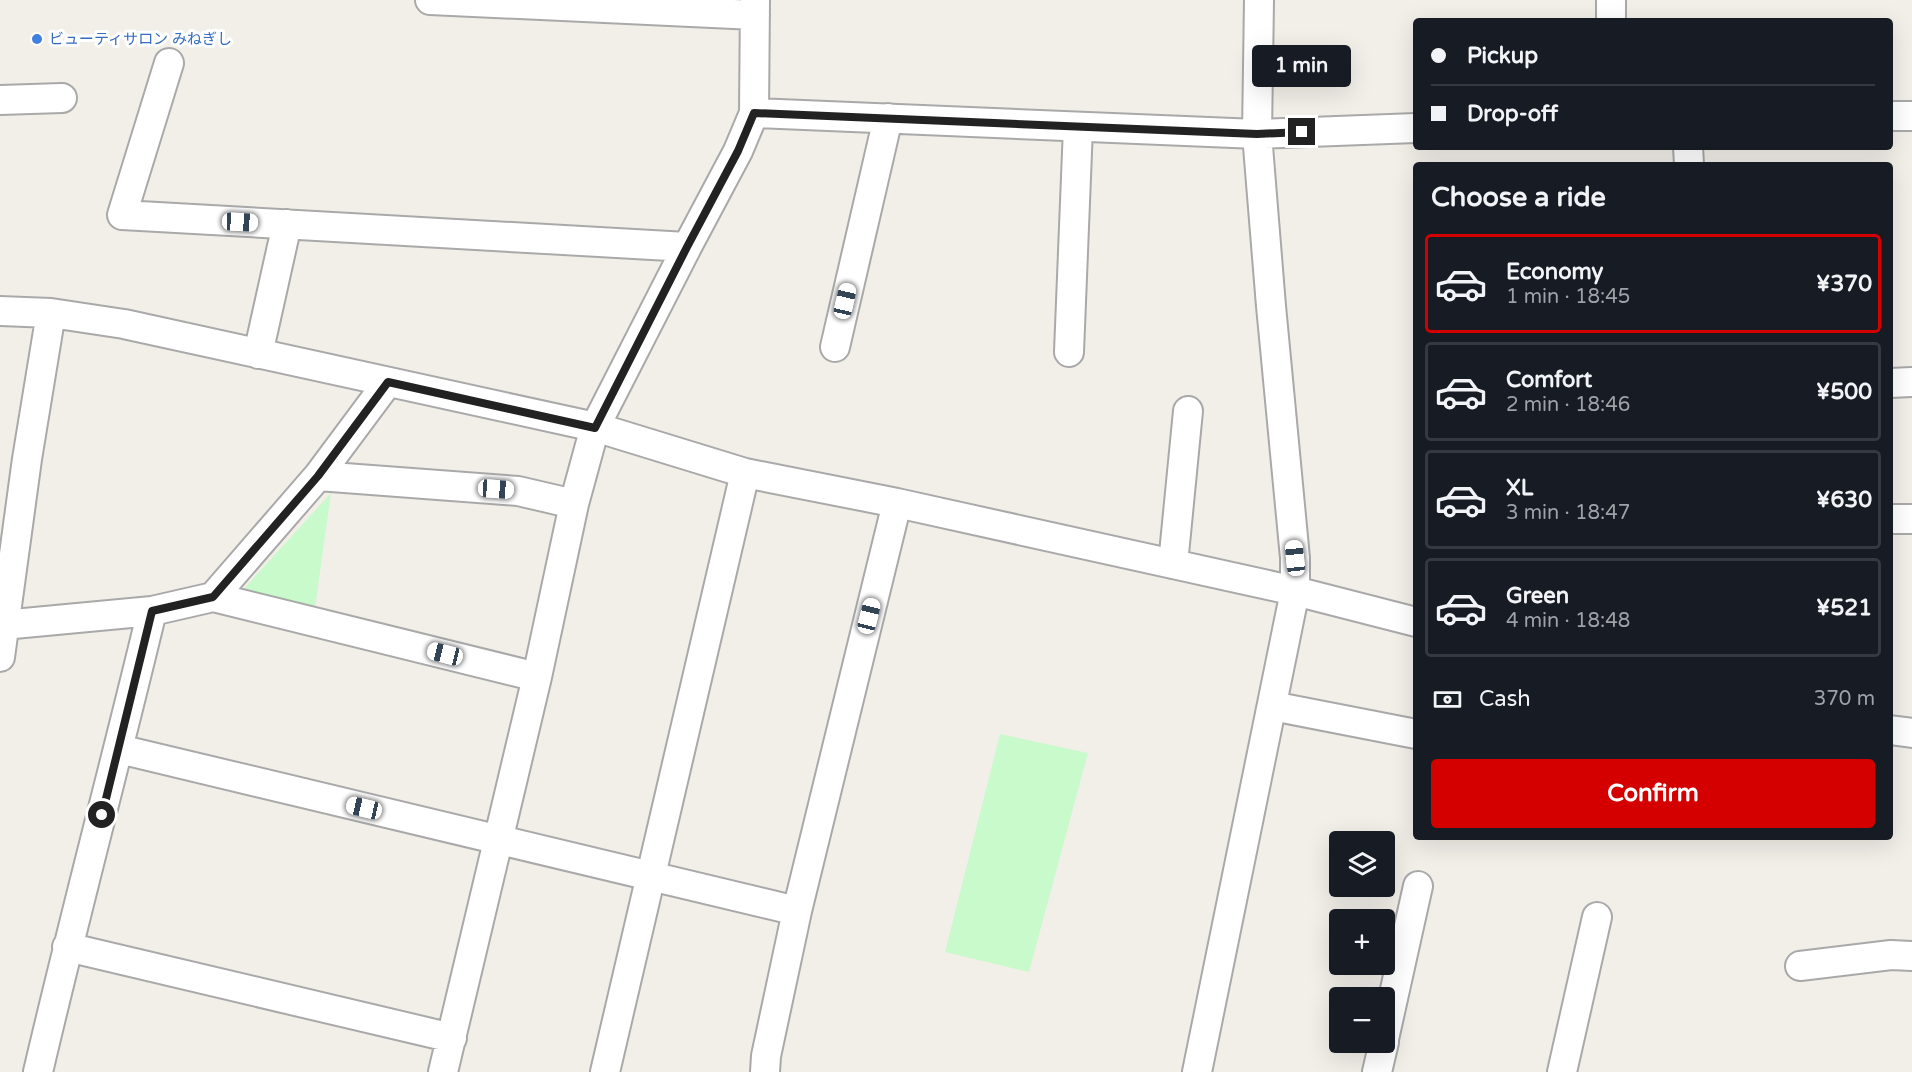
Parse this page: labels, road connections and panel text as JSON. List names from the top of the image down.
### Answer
{
  "places": ["ビューティサロン みねぎし"],
  "page": {
    "banner": ["Pickup", "Drop-off"],
    "bubble": "1 min",
    "heading": "Choose a ride",
    "list": [
      {
        "name": "Economy",
        "note": "1 min · 18:45",
        "value": "¥370"
      },
      {
        "name": "Comfort",
        "note": "2 min · 18:46",
        "value": "¥500"
      },
      {
        "name": "XL",
        "note": "3 min · 18:47",
        "value": "¥630"
      },
      {
        "name": "Green",
        "note": "4 min · 18:48",
        "value": "¥521"
      }
    ],
    "pay": ["Cash", "370 m"],
    "buttons": "Confirm",
    "map_buttons": ["+", "−"]
  }
}
